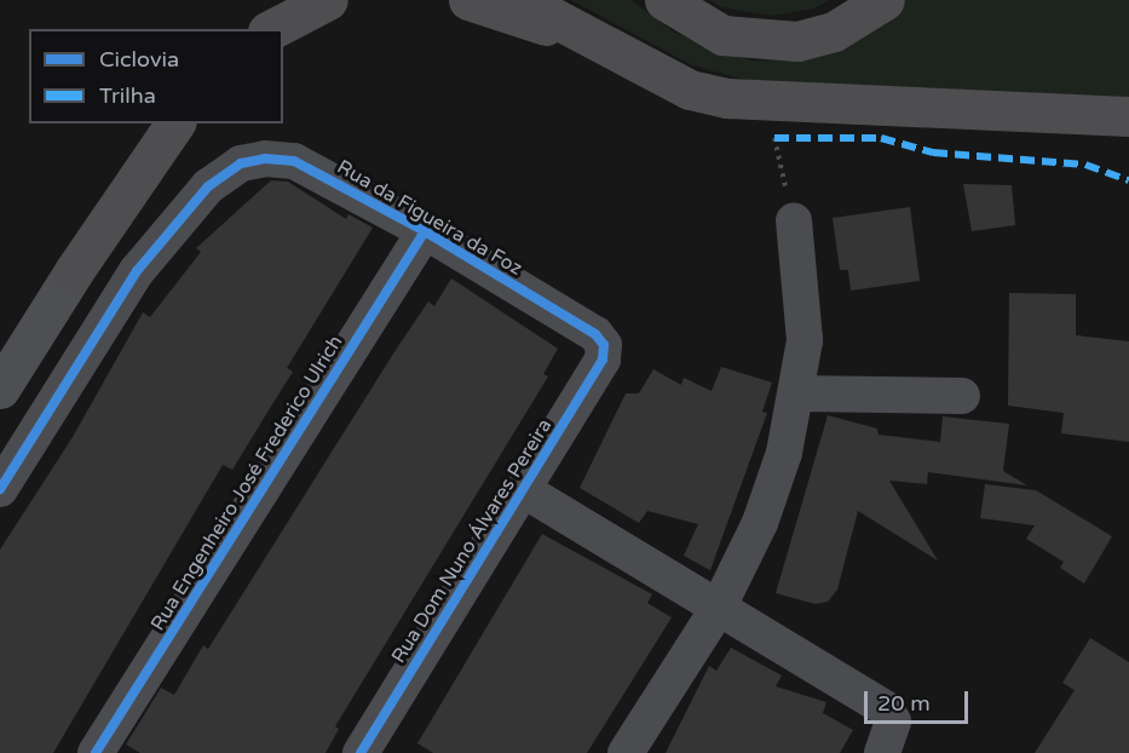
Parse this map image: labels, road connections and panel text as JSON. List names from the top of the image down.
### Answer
{
  "streets": {
    "street": ["Rua da Figueira da Foz", "Rua Engenheiro José Frederico Ulrich", "Rua Dom Nuno Álvares Pereira"]
  },
  "crossings": [
    ["Rua da Figueira da Foz", "Rua Engenheiro José Frederico Ulrich"],
    ["Rua da Figueira da Foz", "Rua Dom Nuno Álvares Pereira"]
  ],
  "legend": ["Ciclovia", "Trilha"],
  "scale_bar": "20 m"
}
